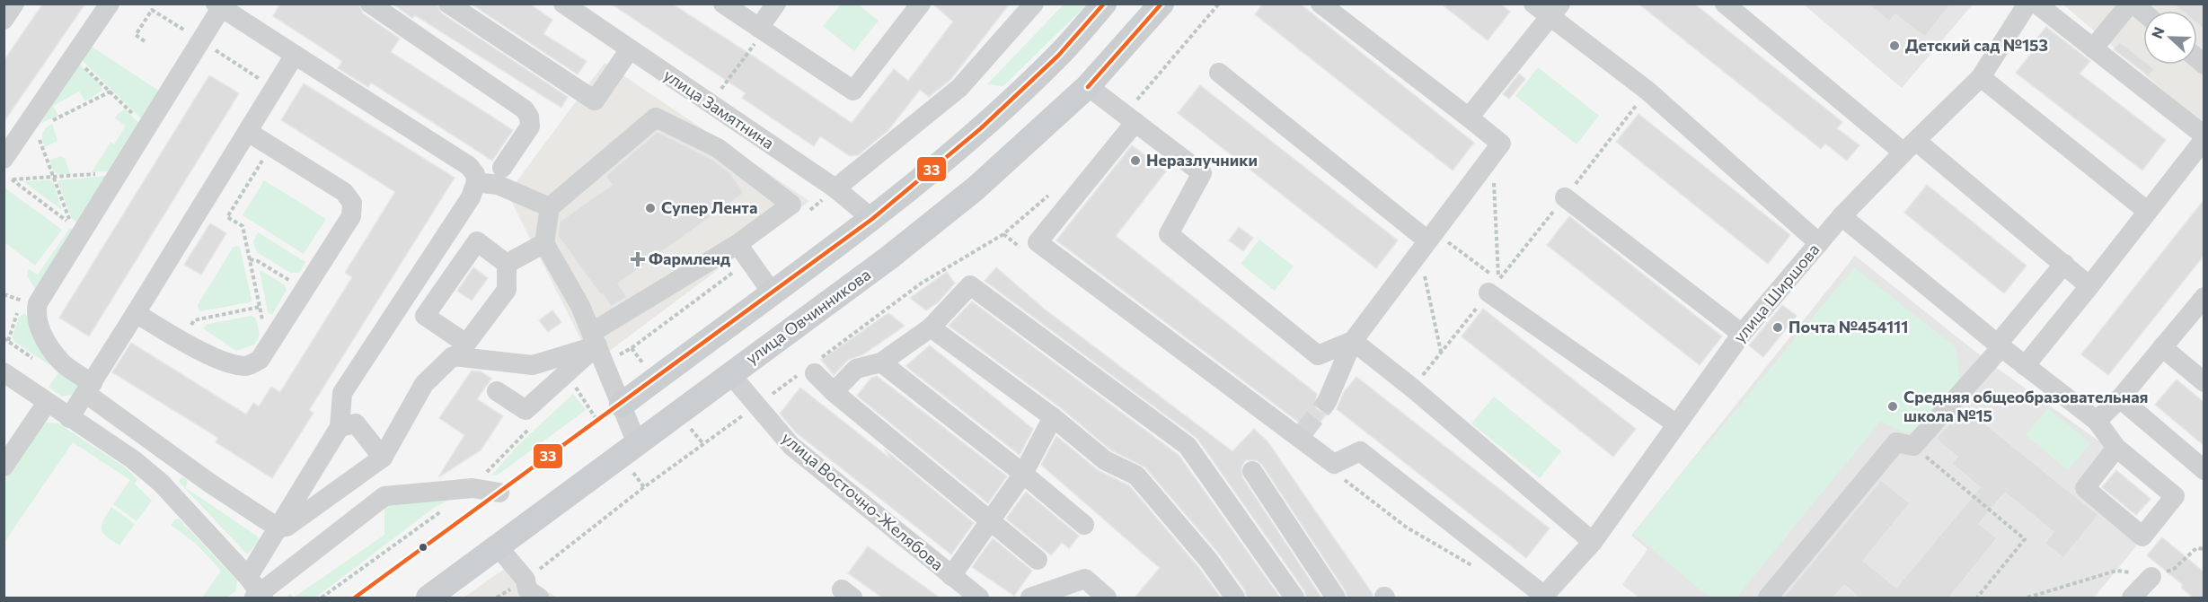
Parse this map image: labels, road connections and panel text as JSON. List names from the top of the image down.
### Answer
{
  "streets": {
    "main road": ["улица Овчинникова"],
    "street": ["улица Замятнина", "улица Ширшова", "улица Восточно-Желябова"]
  },
  "crossings": [
    ["улица Овчинникова", "улица Восточно-Желябова"]
  ],
  "places": {
    "other": [
      "Детский сад №153",
      "Неразлучники",
      "Супер Лента",
      "Почта №454111",
      "Средняя общеобразовательная школа №15"
    ],
    "health": ["Фармленд"]
  },
  "lines": ["transit line 33"],
  "north": "left"
}
